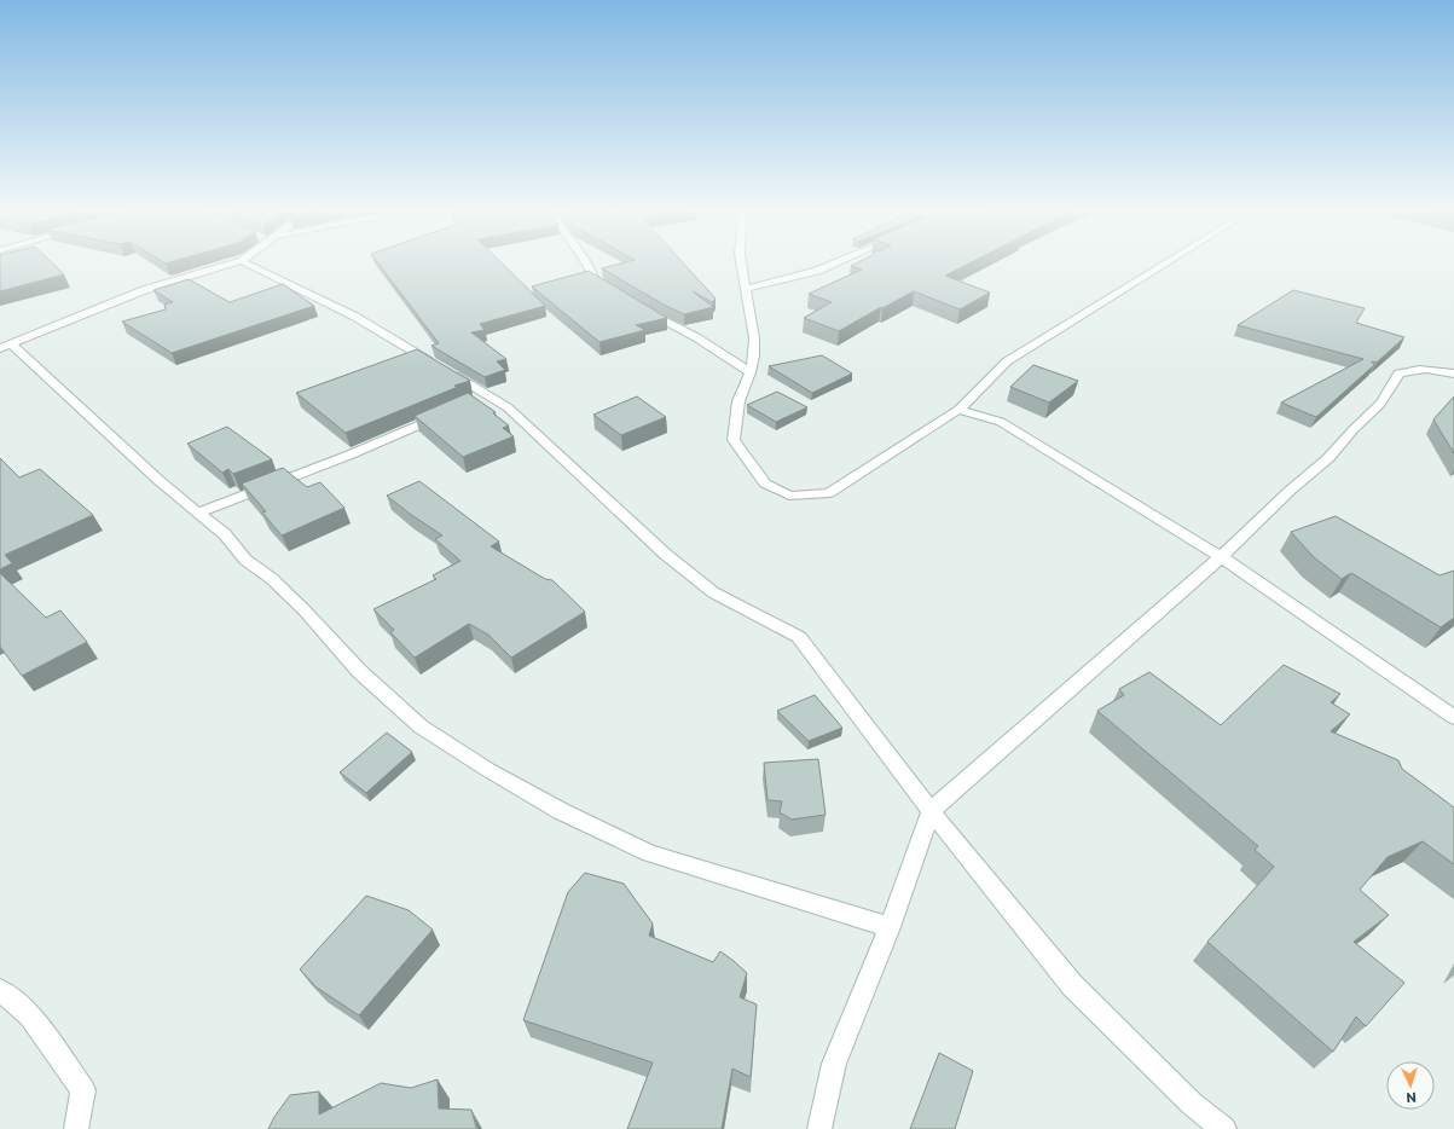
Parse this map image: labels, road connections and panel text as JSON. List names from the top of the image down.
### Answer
{
  "north": "bottom"
}
